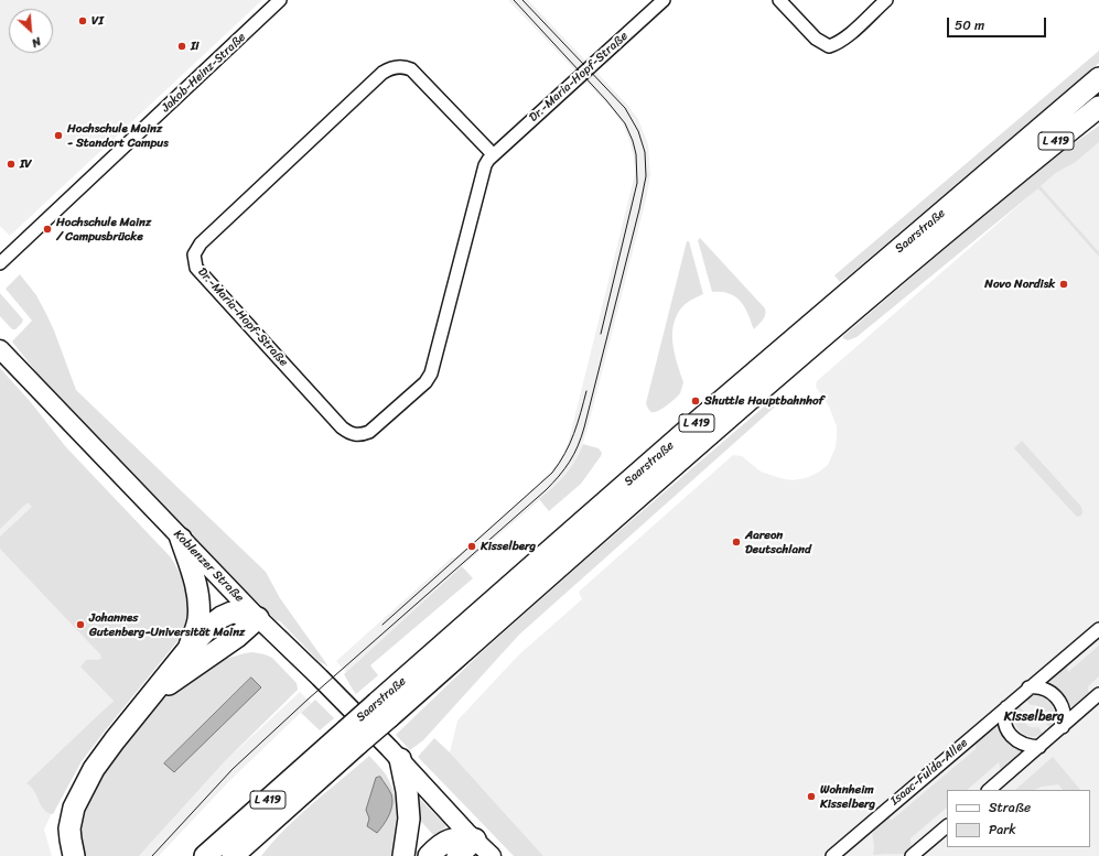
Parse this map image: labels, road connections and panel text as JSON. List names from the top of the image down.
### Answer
{
  "streets": {
    "highway": ["L 419", "Saarstraße"],
    "main road": ["Koblenzer Straße"],
    "street": ["Jakob-Heinz-Straße", "Dr.-Maria-Hopf-Straße", "Isaac-Fulda-Allee"]
  },
  "districts": ["Kisselberg"],
  "places": [
    "VI",
    "II",
    "Hochschule Mainz - Standort Campus",
    "IV",
    "Hochschule Mainz / Campusbrücke",
    "Novo Nordisk",
    "Shuttle Hauptbahnhof",
    "Aareon Deutschland",
    "Kisselberg",
    "Johannes Gutenberg-Universität Mainz",
    "Wohnheim Kisselberg"
  ],
  "legend": ["Straße", "Park"],
  "scale_bar": "50 m",
  "north": "bottom right"
}
